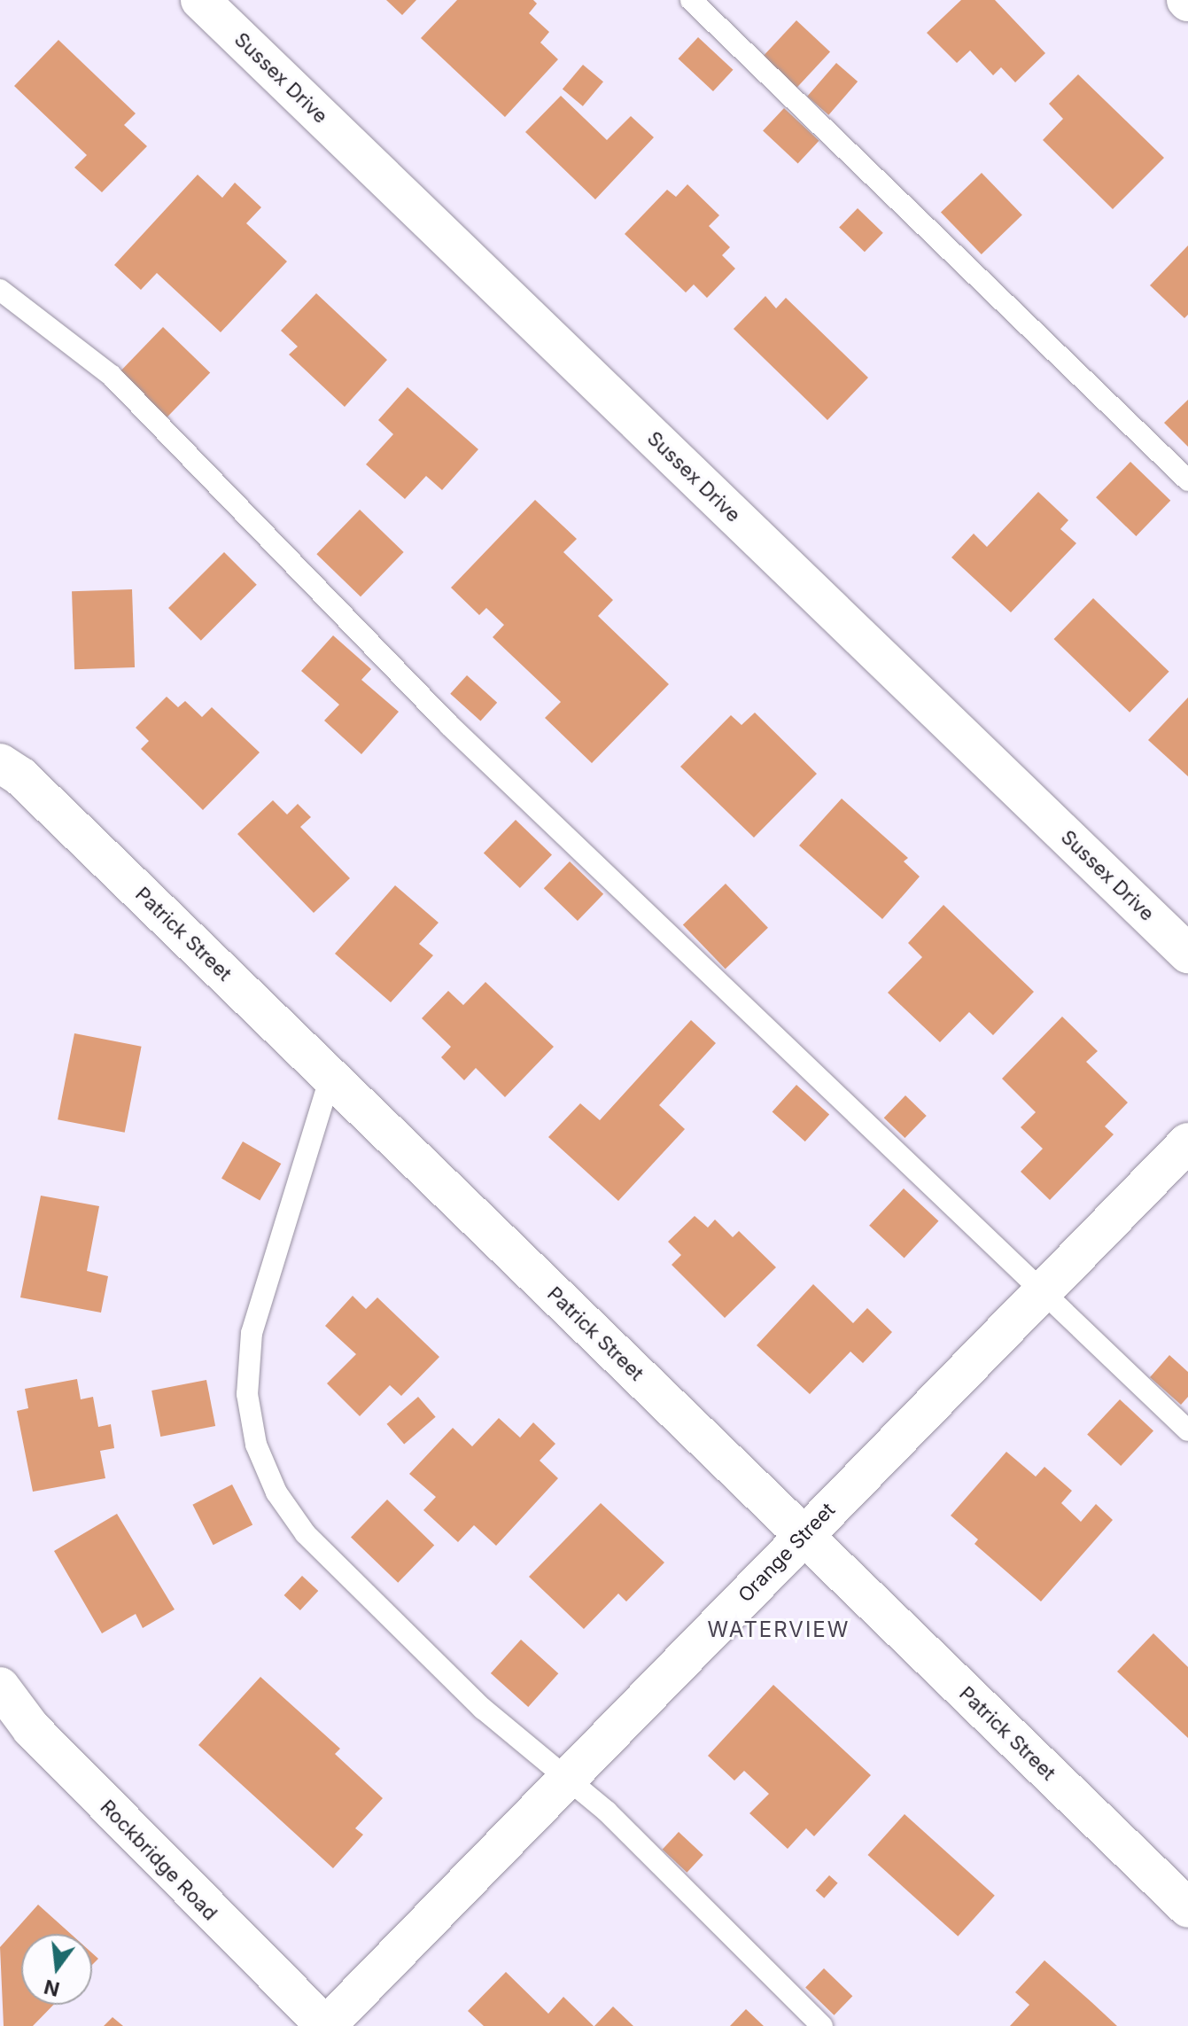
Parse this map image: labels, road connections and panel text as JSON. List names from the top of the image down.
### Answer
{
  "streets": {
    "street": [
      "Sussex Drive",
      "Patrick Street",
      "Orange Street",
      "Rockbridge Road"
    ]
  },
  "crossings": [
    ["Patrick Street", "Orange Street"],
    ["Orange Street", "Rockbridge Road"]
  ],
  "districts": ["WATERVIEW"],
  "north": "bottom"
}
